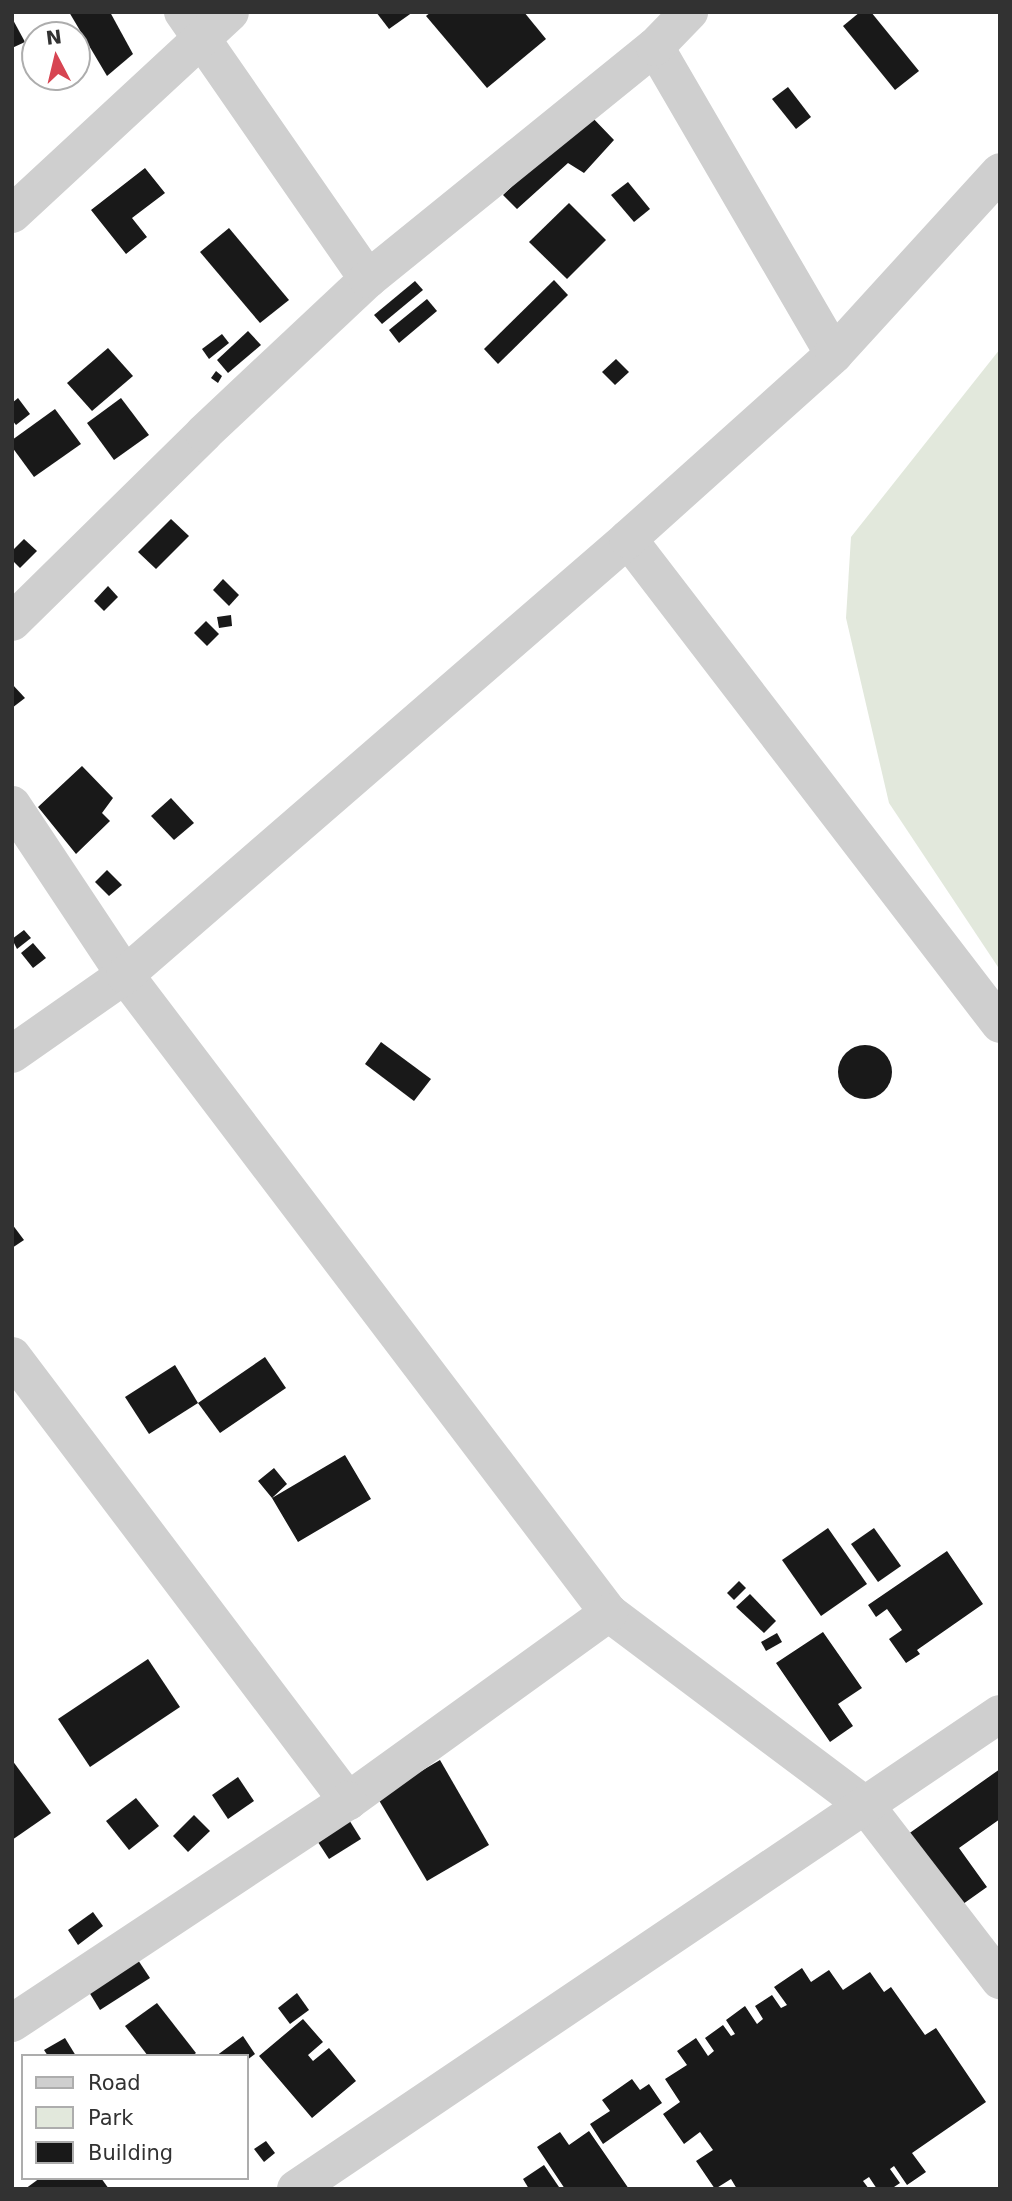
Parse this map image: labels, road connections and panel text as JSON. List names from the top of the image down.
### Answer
{
  "legend": ["Road", "Park", "Building"],
  "north": "top"
}
